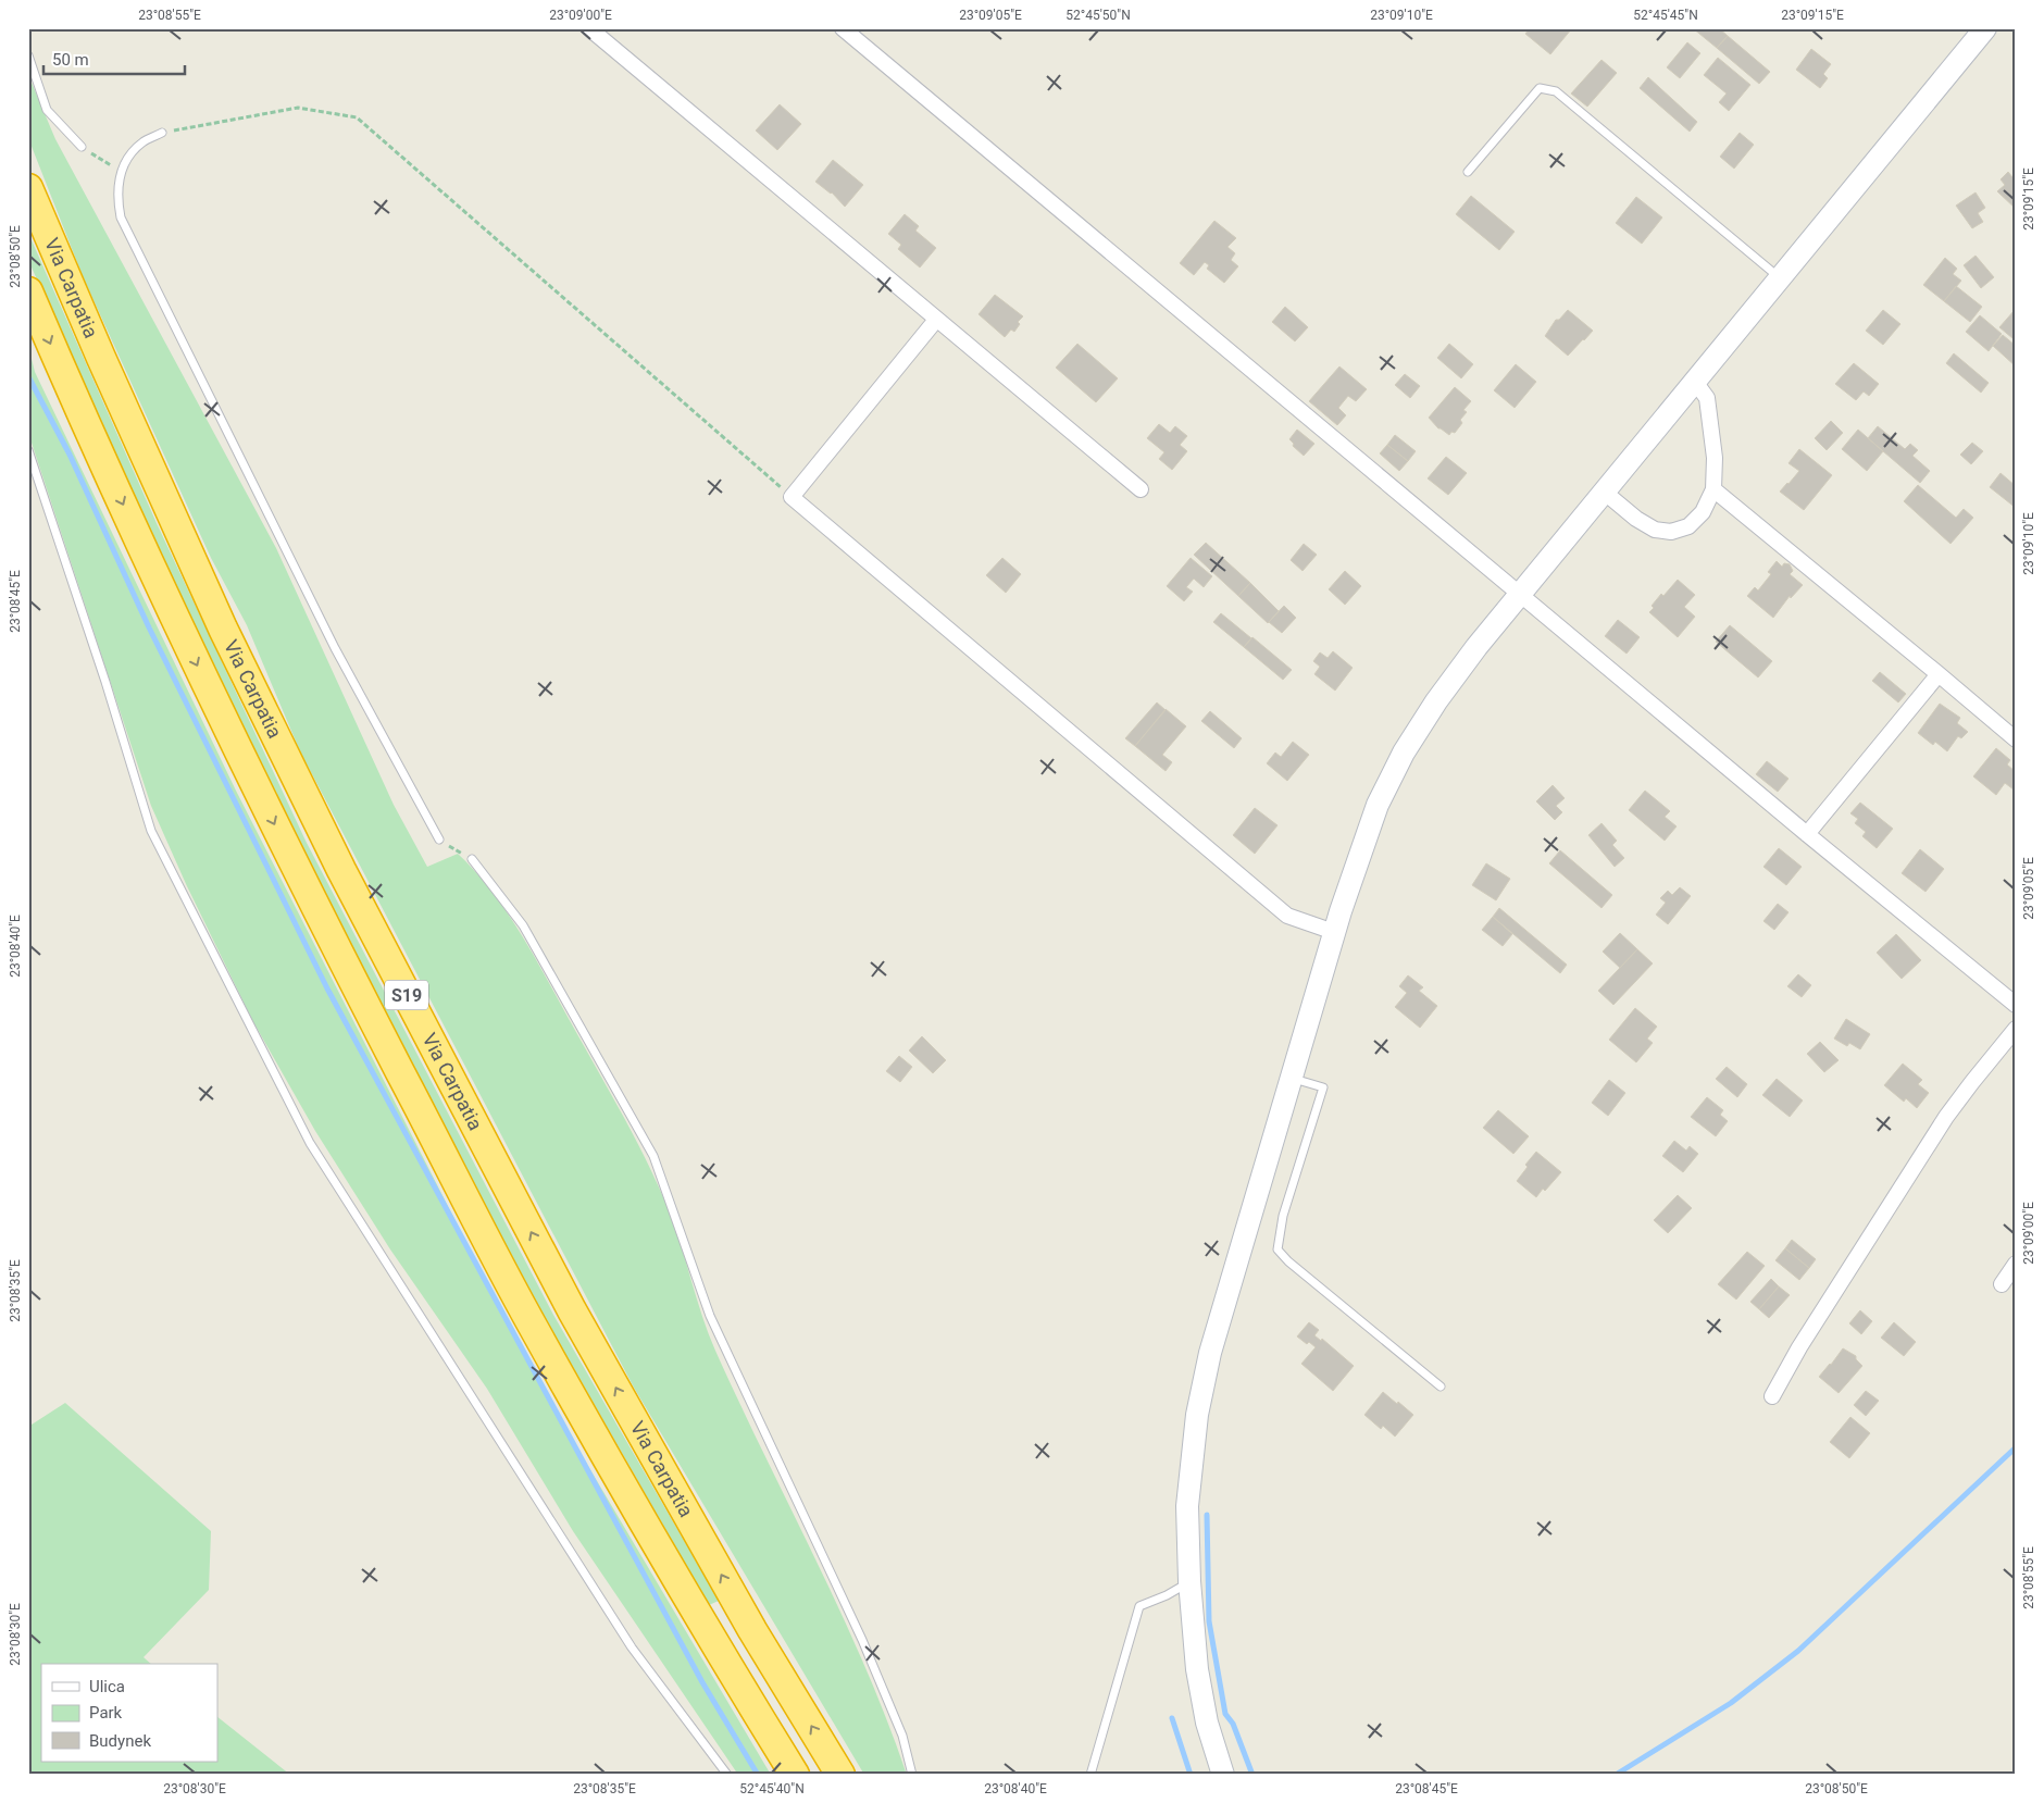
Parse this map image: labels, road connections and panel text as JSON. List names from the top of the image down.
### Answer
{
  "streets": {
    "highway": ["Via Carpatia", "S19"]
  },
  "legend": ["Ulica", "Park", "Budynek"],
  "scale_bar": "50 m",
  "coordinates": [
    "23°08'55\"E",
    "23°09'00\"E",
    "23°09'05\"E",
    "52°45'50\"N",
    "23°09'10\"E",
    "52°45'45\"N",
    "23°09'15\"E",
    "23°08'50\"E",
    "23°08'45\"E",
    "23°08'40\"E",
    "23°08'35\"E",
    "23°08'30\"E",
    "52°45'40\"N"
  ]
}
